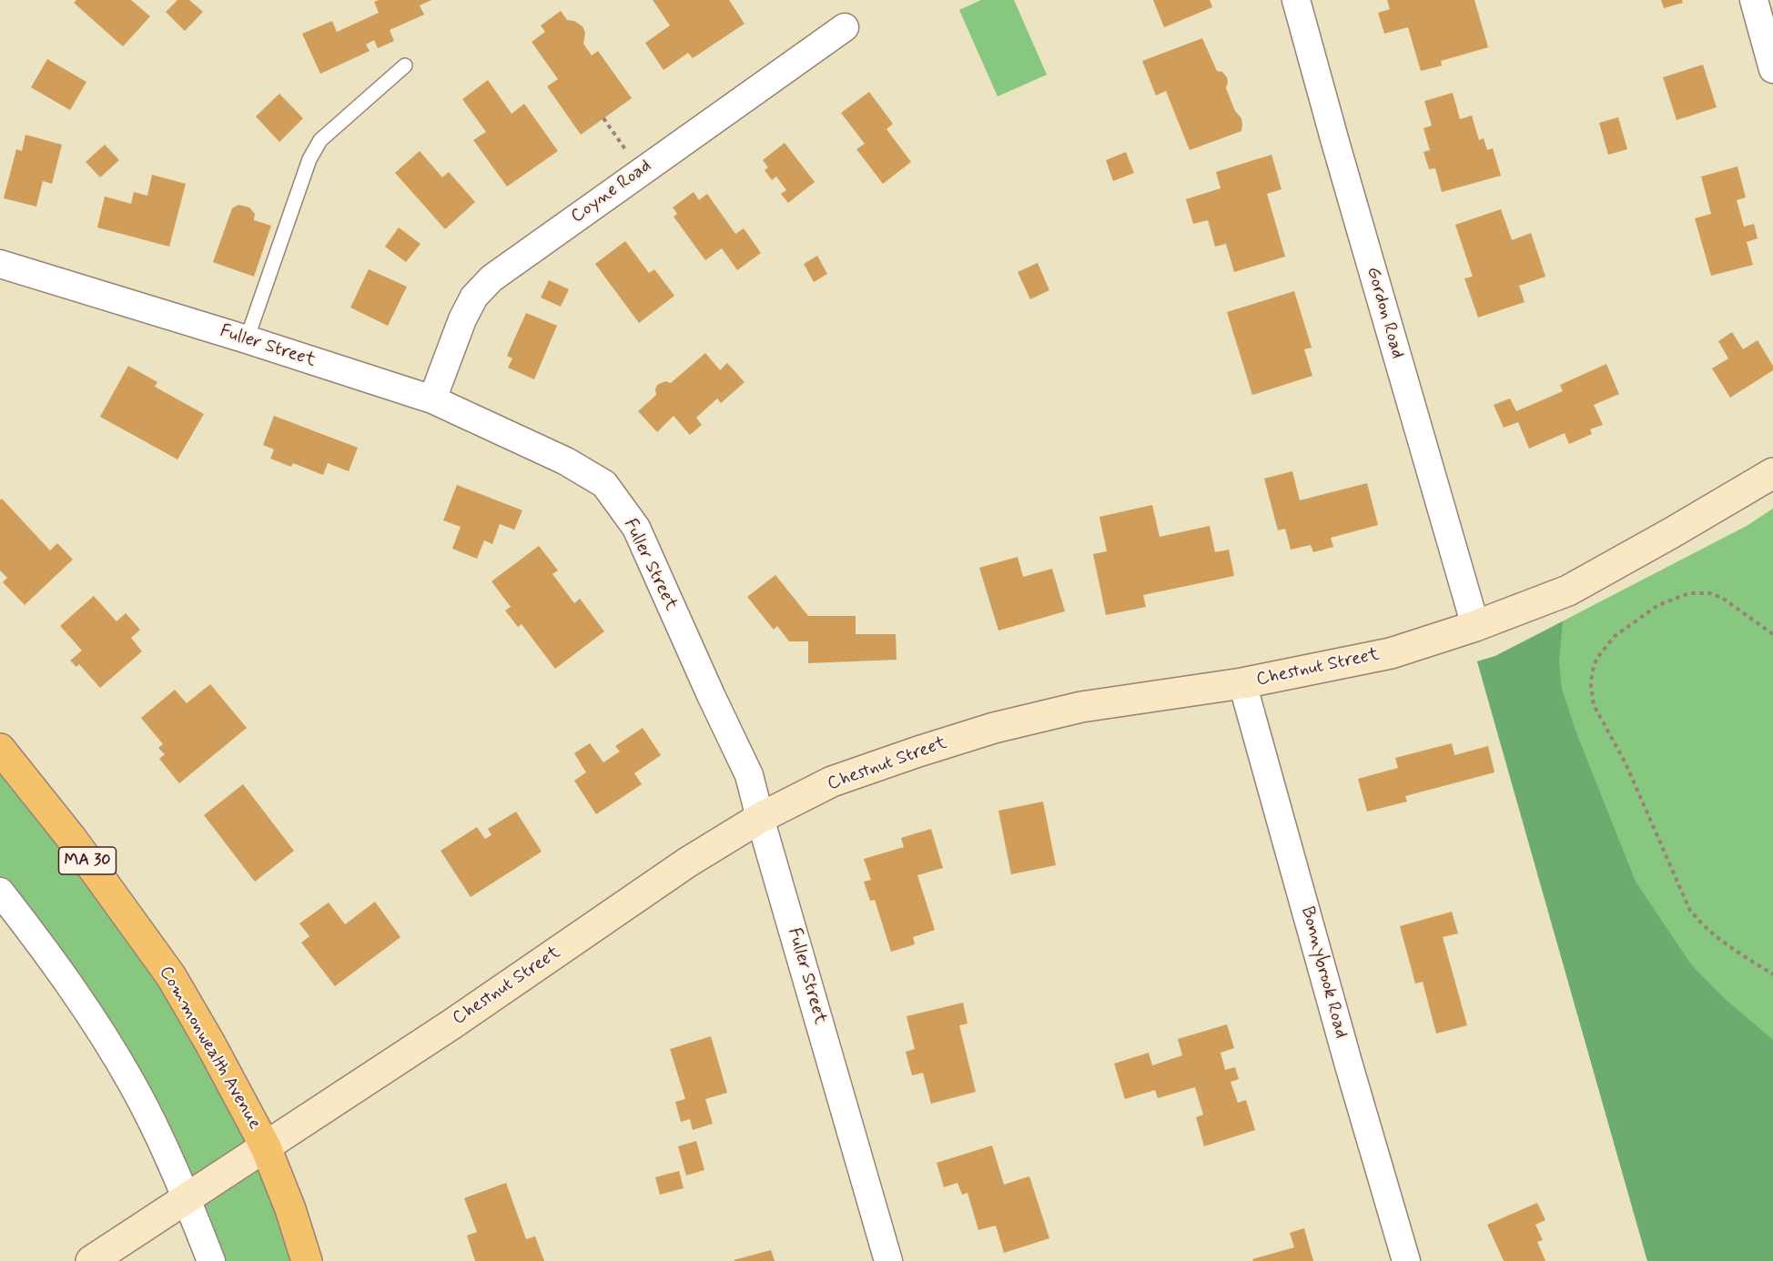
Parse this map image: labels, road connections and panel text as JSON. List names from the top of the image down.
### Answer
{
  "streets": {
    "main road": ["Chestnut Street", "MA 30", "Commonwealth Avenue"],
    "street": [
      "Coyne Road",
      "Gordon Road",
      "Fuller Street",
      "Bonnybrook Road"
    ]
  },
  "crossings": [
    ["Coyne Road", "Fuller Street"],
    ["Gordon Road", "Chestnut Street"],
    ["Fuller Street", "Chestnut Street"],
    ["Chestnut Street", "Bonnybrook Road"],
    ["Chestnut Street", "Commonwealth Avenue"]
  ]
}
